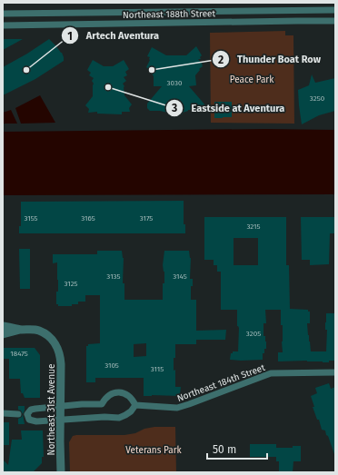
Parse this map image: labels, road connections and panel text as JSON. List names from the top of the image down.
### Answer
{
  "streets": {
    "street": ["Northeast 188th Street", "Northeast 184th Street", "Northeast 31st Avenue"]
  },
  "parks": ["Peace Park", "Veterans Park"],
  "places": ["Artech Aventura", "Thunder Boat Row", "Eastside at Aventura"],
  "house_numbers": [
    "3030",
    "3250",
    "3155",
    "3165",
    "3175",
    "3215",
    "3135",
    "3145",
    "3125",
    "3205",
    "18475",
    "3105",
    "3115"
  ],
  "scale_bar": "50 m"
}
